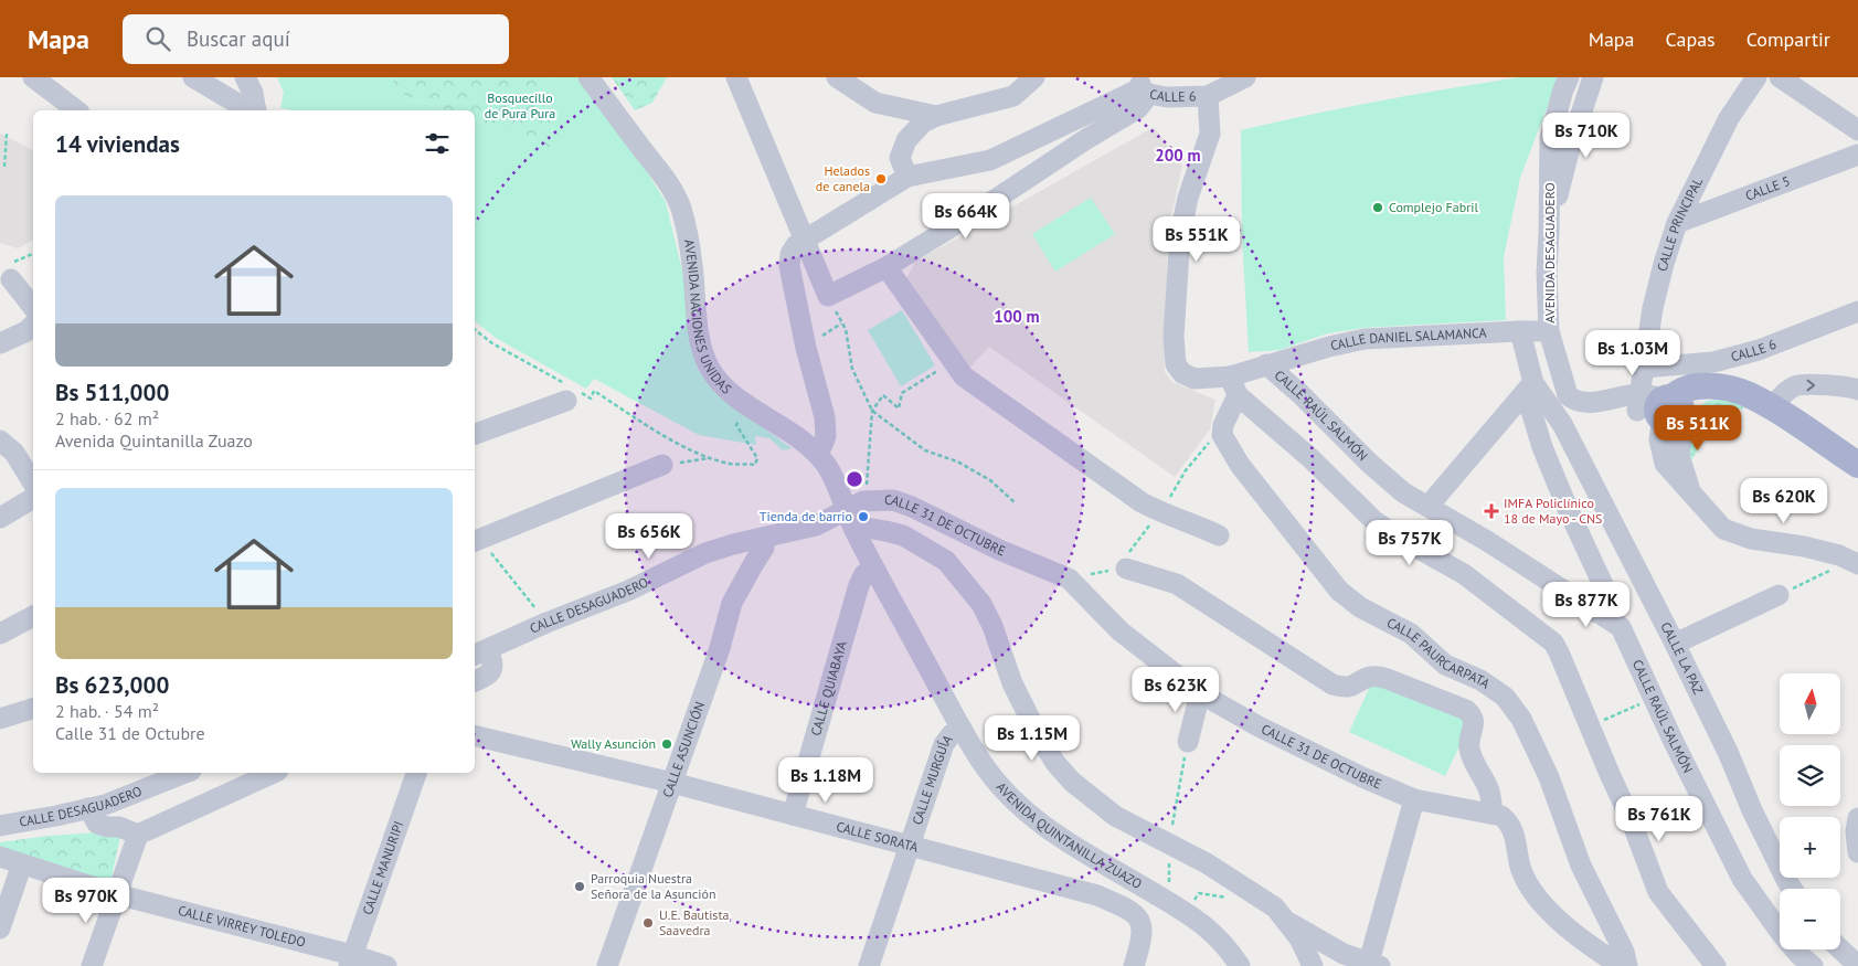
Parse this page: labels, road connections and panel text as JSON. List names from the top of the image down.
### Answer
{
  "streets": {
    "street": [
      "CALLE 6",
      "CALLE 5",
      "CALLE PRINCIPAL",
      "AVENIDA DESAGUADERO",
      "AVENIDA NACIONES UNIDAS",
      "CALLE DANIEL SALAMANCA",
      "CALLE RAÚL SALMÓN",
      "CALLE 31 DE OCTUBRE",
      "CALLE DESAGUADERO",
      "CALLE PAURCARPATA",
      "CALLE LA PAZ",
      "CALLE QUIABAYA",
      "CALLE ASUNCIÓN",
      "CALLE MURGUÍA",
      "AVENIDA QUINTANILLA ZUAZO",
      "CALLE SORATA",
      "CALLE MANURIPI",
      "CALLE VIRREY TOLEDO"
    ]
  },
  "crossings": [
    ["CALLE 6", "CALLE PRINCIPAL"],
    ["CALLE 6", "CALLE DANIEL SALAMANCA"],
    ["CALLE 5", "CALLE PRINCIPAL"],
    ["AVENIDA DESAGUADERO", "CALLE DANIEL SALAMANCA"],
    ["AVENIDA NACIONES UNIDAS", "CALLE 31 DE OCTUBRE"],
    ["AVENIDA NACIONES UNIDAS", "CALLE DESAGUADERO"],
    ["AVENIDA NACIONES UNIDAS", "AVENIDA QUINTANILLA ZUAZO"],
    ["CALLE DANIEL SALAMANCA", "CALLE RAÚL SALMÓN"],
    ["CALLE DANIEL SALAMANCA", "CALLE LA PAZ"],
    ["CALLE 31 DE OCTUBRE", "CALLE DESAGUADERO"],
    ["CALLE DESAGUADERO", "CALLE ASUNCIÓN"],
    ["CALLE QUIABAYA", "AVENIDA QUINTANILLA ZUAZO"],
    ["CALLE QUIABAYA", "CALLE SORATA"],
    ["CALLE ASUNCIÓN", "CALLE SORATA"],
    ["CALLE MURGUÍA", "AVENIDA QUINTANILLA ZUAZO"],
    ["CALLE MURGUÍA", "CALLE SORATA"],
    ["CALLE MANURIPI", "CALLE VIRREY TOLEDO"]
  ],
  "parks": ["Bosquecillo de Pura Pura"],
  "places": {
    "other": [
      "Helados de canela",
      "Complejo Fabril",
      "Tienda de barrio",
      "Wally Asunción",
      "Parroquia Nuestra Señora de la Asunción",
      "U.E. Bautista Saavedra"
    ],
    "health": ["IMFA Policlínico 18 de Mayo - CNS"]
  },
  "north": "top",
  "page": {
    "header": "Mapa",
    "search": "Buscar aquí",
    "nav": ["Mapa", "Capas", "Compartir"],
    "heading": "14 viviendas",
    "price": [
      "Bs 710K",
      "Bs 664K",
      "Bs 551K",
      "Bs 1.03M",
      "Bs 511K",
      "Bs 620K",
      "Bs 656K",
      "Bs 757K",
      "Bs 877K",
      "Bs 623K",
      "Bs 1.15M",
      "Bs 1.18M",
      "Bs 761K",
      "Bs 970K"
    ],
    "list": [
      {
        "name": "Bs 511,000",
        "note": "2 hab. · 62 m² · Avenida Quintanilla Zuazo"
      },
      {
        "name": "Bs 623,000",
        "note": "2 hab. · 54 m² · Calle 31 de Octubre"
      }
    ],
    "map_buttons": ["+", "−"]
  },
  "rings": ["200 m", "100 m"]
}
